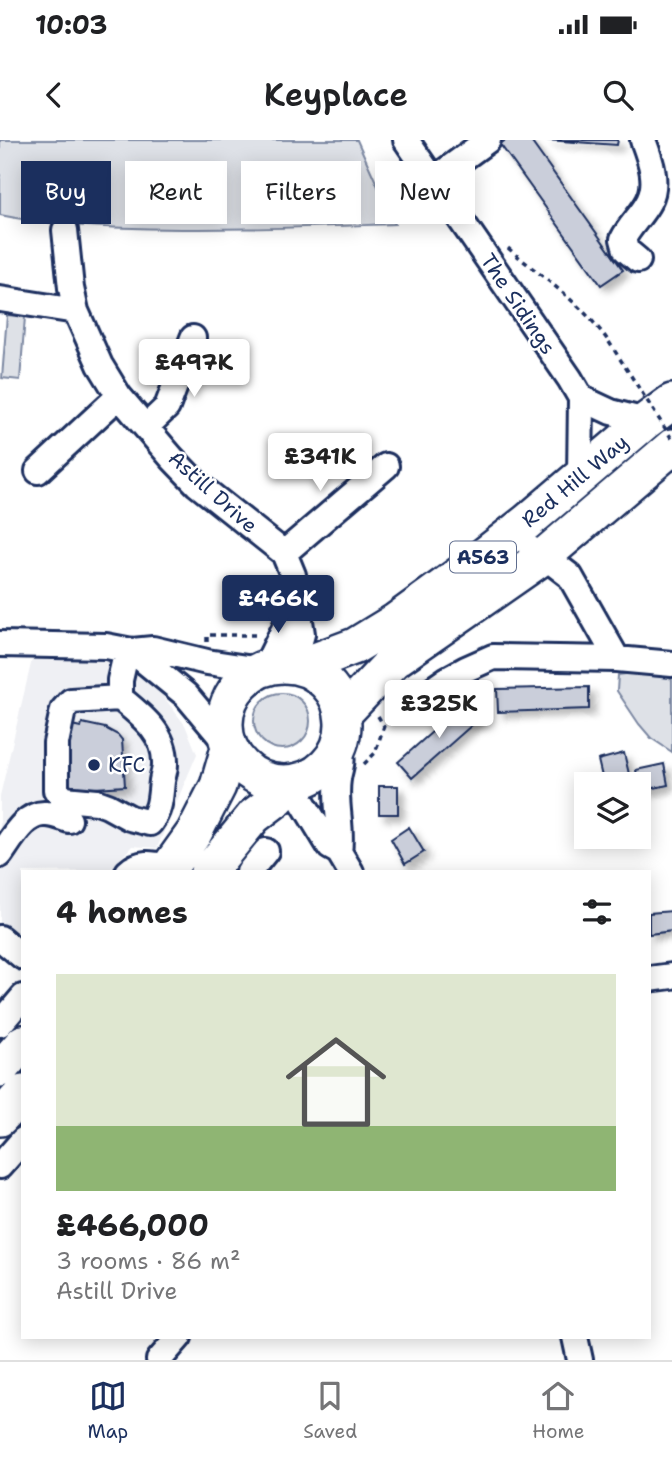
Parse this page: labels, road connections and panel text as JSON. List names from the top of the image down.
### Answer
{
  "streets": {
    "highway": ["Red Hill Way", "A563"],
    "street": ["The Sidings", "Astill Drive"]
  },
  "places": ["KFC"],
  "page": {
    "status": "10:03",
    "header": "Keyplace",
    "chip": [
      "Buy",
      "Rent",
      "Filters",
      "New"
    ],
    "price": [
      "£497K",
      "£341K",
      "£466K",
      "£325K"
    ],
    "heading": "4 homes",
    "list": [
      {
        "name": "£466,000",
        "note": "3 rooms · 86 m² · Astill Drive"
      }
    ],
    "tabs": ["Map", "Saved", "Home"]
  }
}
